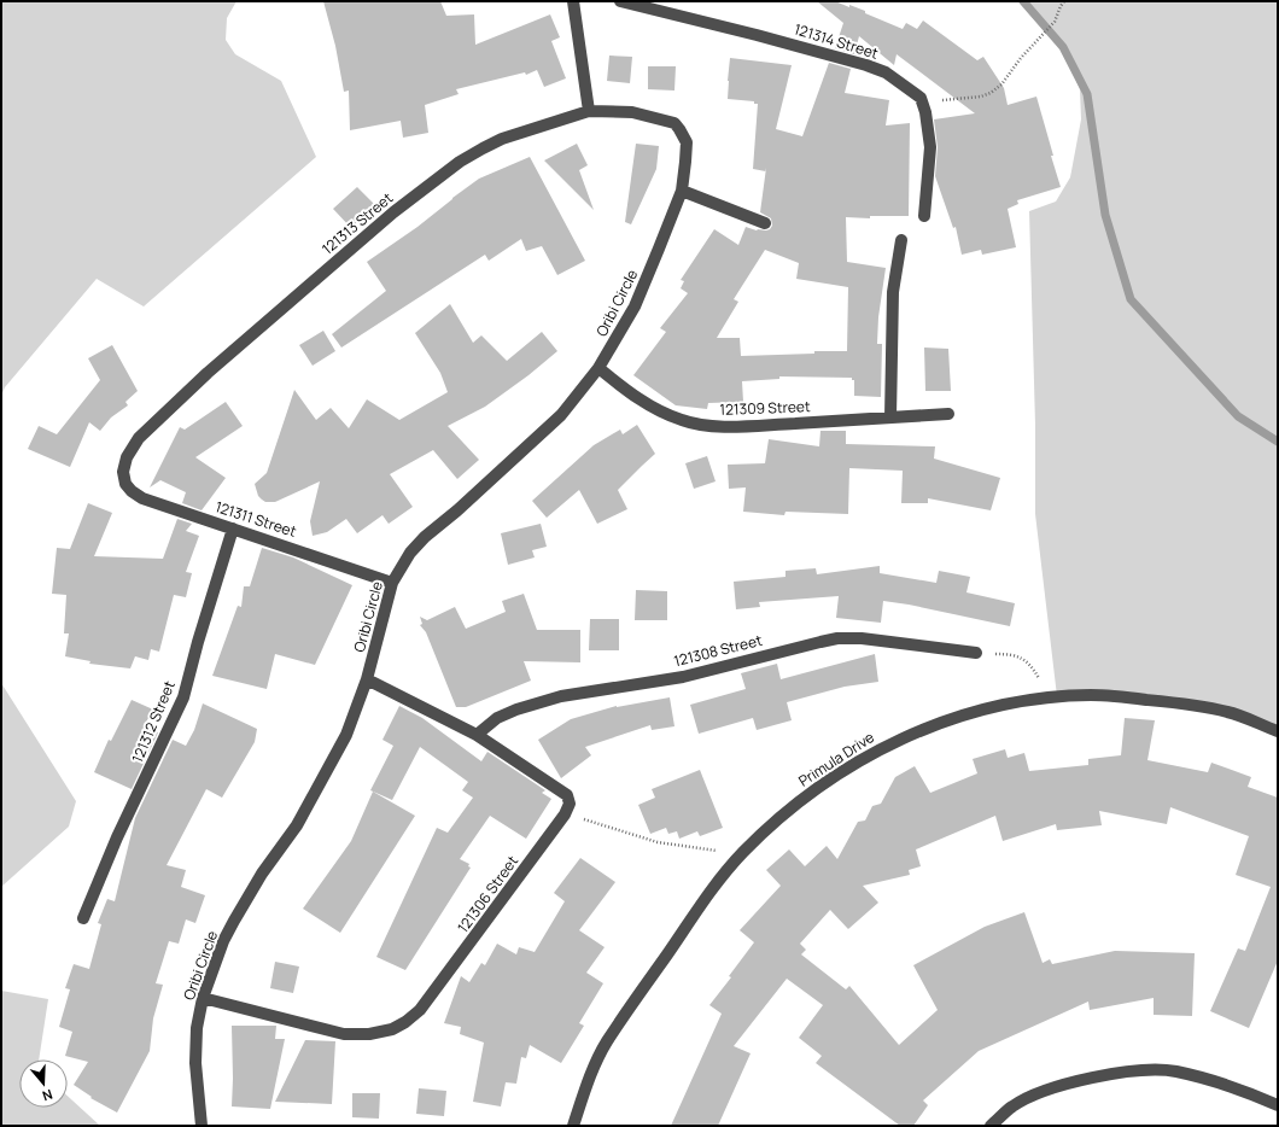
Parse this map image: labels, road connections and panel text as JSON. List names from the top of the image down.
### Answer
{
  "streets": {
    "street": [
      "121314 Street",
      "121313 Street",
      "Oribi Circle",
      "121309 Street",
      "121311 Street",
      "121308 Street",
      "121312 Street",
      "Primula Drive",
      "121306 Street"
    ]
  },
  "crossings": [
    ["121313 Street", "Oribi Circle"],
    ["121313 Street", "121311 Street"],
    ["Oribi Circle", "121309 Street"],
    ["Oribi Circle", "121311 Street"],
    ["Oribi Circle", "121306 Street"],
    ["121311 Street", "121312 Street"]
  ],
  "north": "bottom"
}
